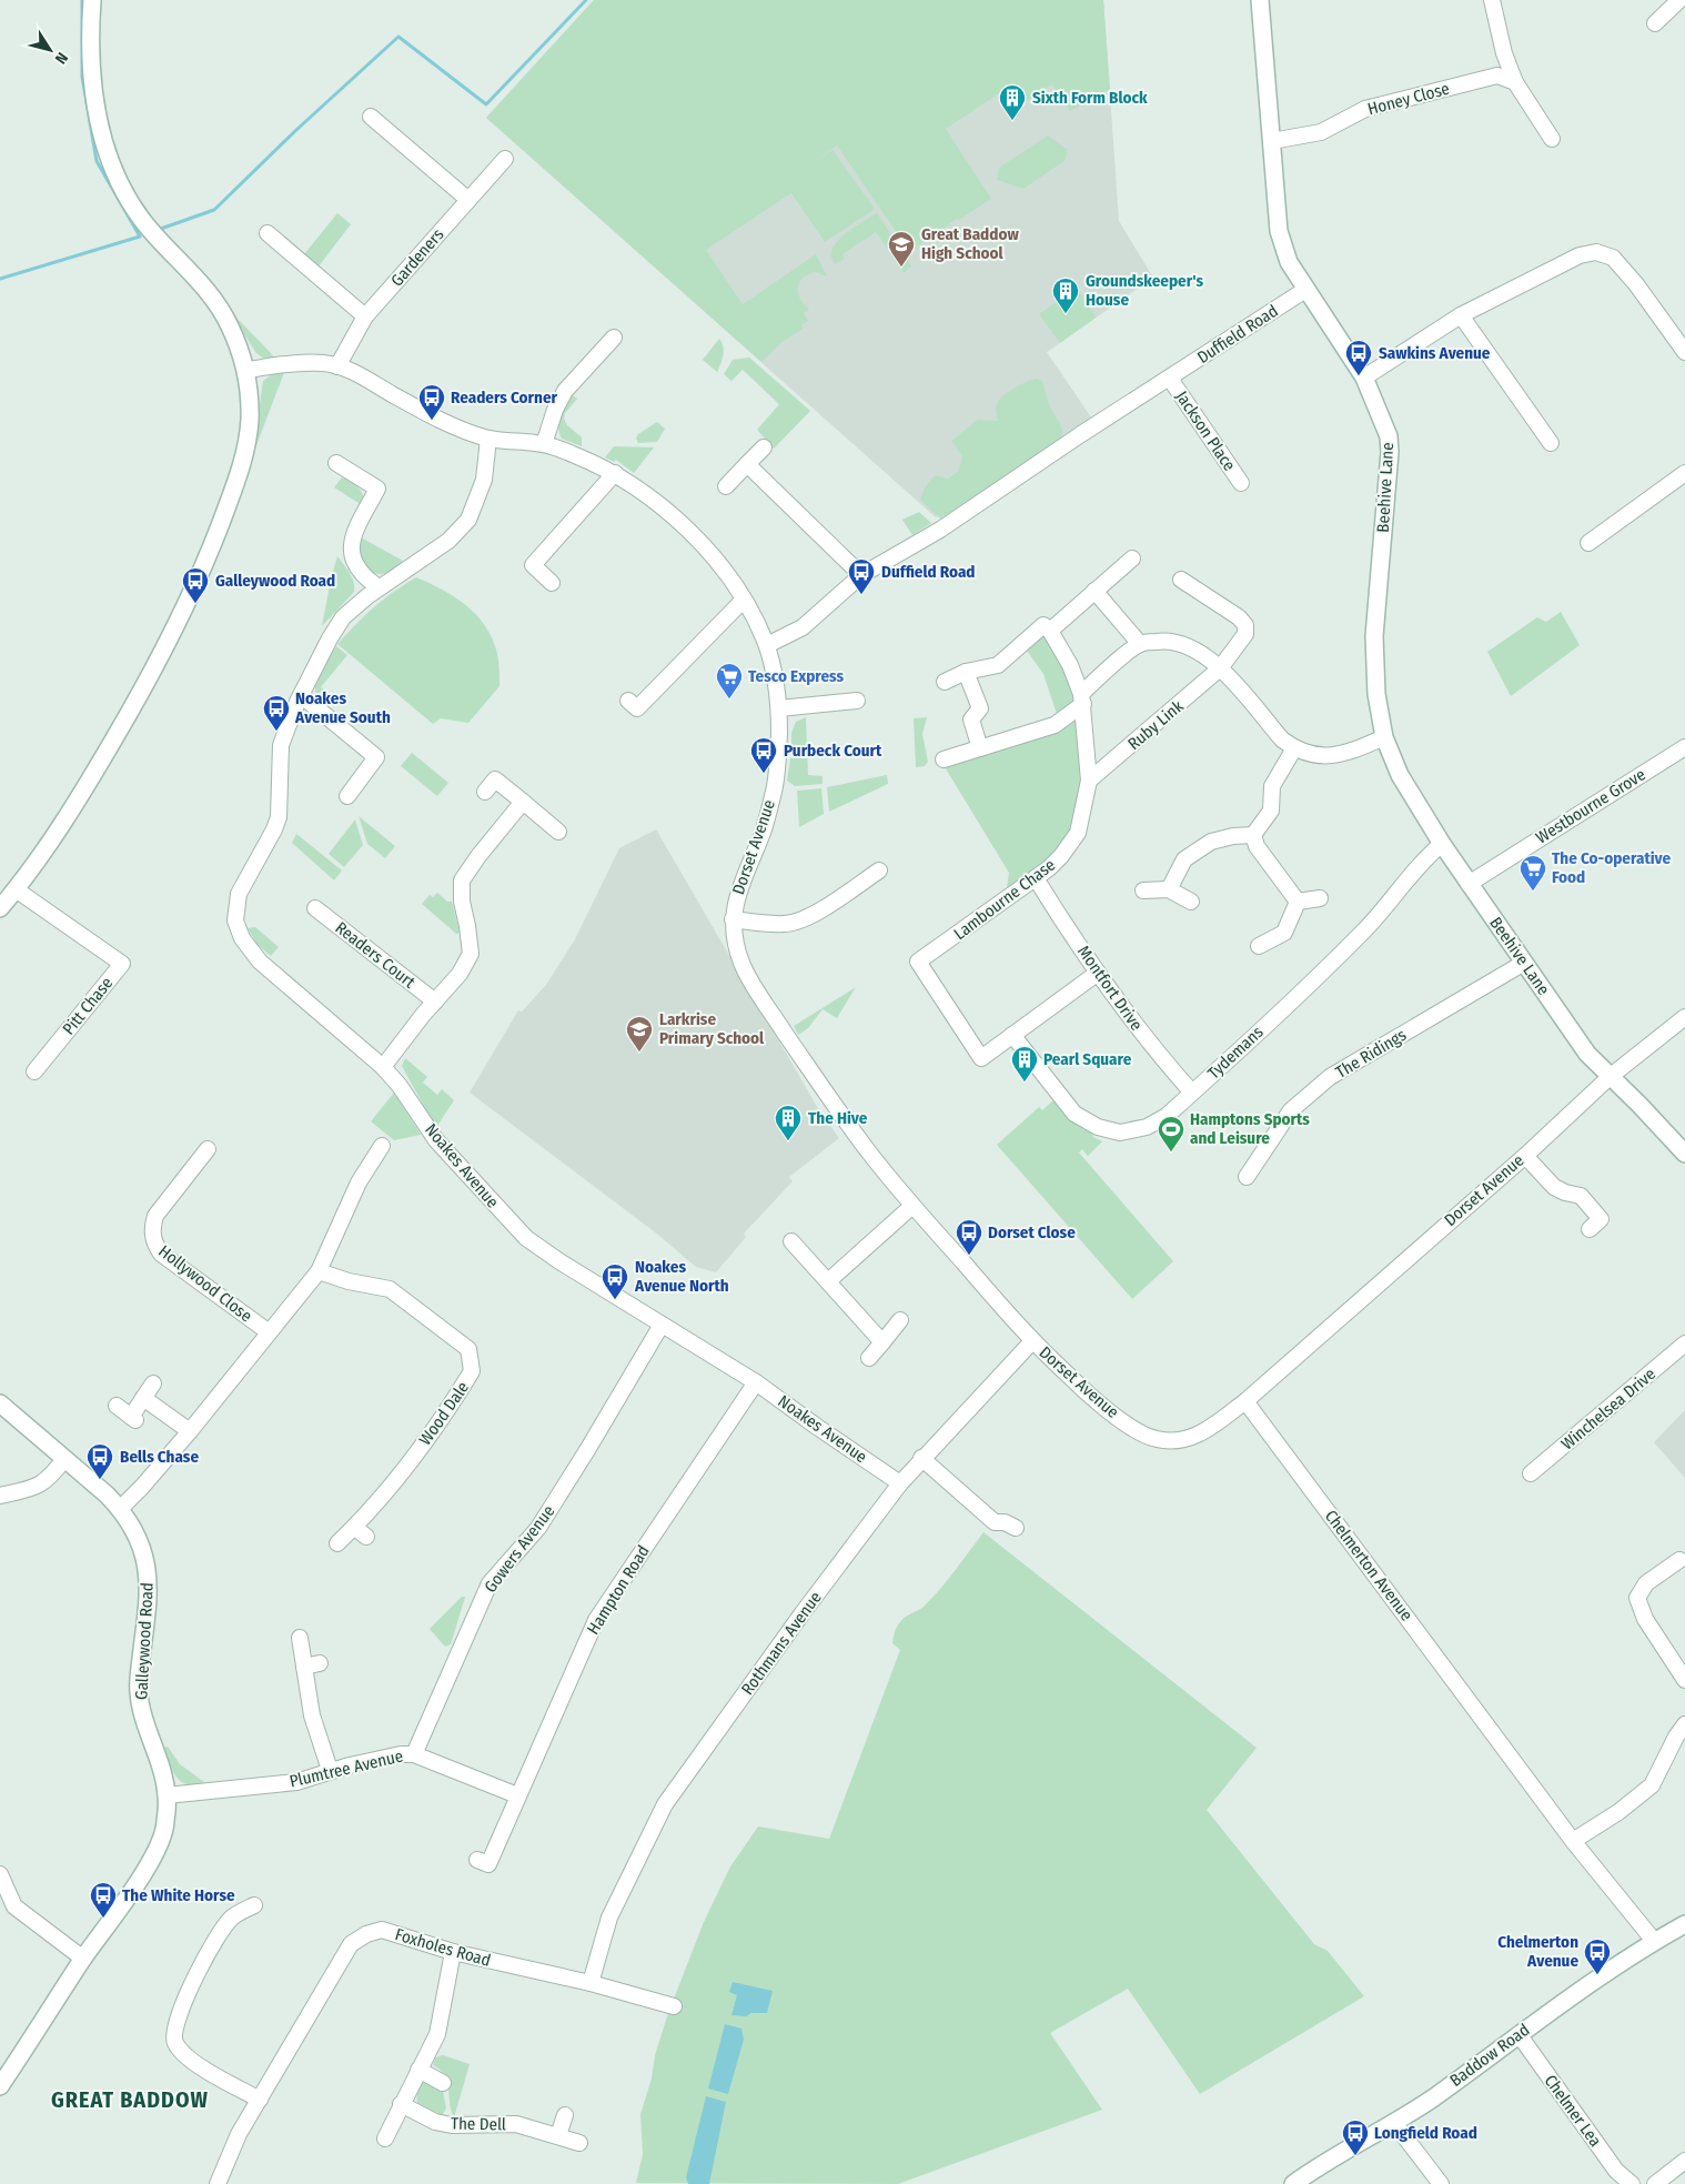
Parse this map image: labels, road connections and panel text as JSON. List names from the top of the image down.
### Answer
{
  "streets": {
    "street": [
      "Honey Close",
      "Gardeners",
      "Duffield Road",
      "Jackson Place",
      "Beehive Lane",
      "Ruby Link",
      "Westbourne Grove",
      "Dorset Avenue",
      "Lambourne Chase",
      "Readers Court",
      "Montfort Drive",
      "Pitt Chase",
      "Tydemans",
      "The Ridings",
      "Noakes Avenue",
      "Hollywood Close",
      "Winchelsea Drive",
      "Wood Dale",
      "Gowers Avenue",
      "Chelmerton Avenue",
      "Hampton Road",
      "Galleywood Road",
      "Rothmans Avenue",
      "Plumtree Avenue",
      "Foxholes Road",
      "Baddow Road",
      "Chelmer Lea",
      "The Dell"
    ]
  },
  "crossings": [
    ["Honey Close", "Beehive Lane"],
    ["Gardeners", "Dorset Avenue"],
    ["Duffield Road", "Jackson Place"],
    ["Duffield Road", "Beehive Lane"],
    ["Duffield Road", "Dorset Avenue"],
    ["Beehive Lane", "Westbourne Grove"],
    ["Beehive Lane", "Dorset Avenue"],
    ["Beehive Lane", "Tydemans"],
    ["Beehive Lane", "The Ridings"],
    ["Ruby Link", "Lambourne Chase"],
    ["Dorset Avenue", "Noakes Avenue"],
    ["Dorset Avenue", "Chelmerton Avenue"],
    ["Dorset Avenue", "Rothmans Avenue"],
    ["Lambourne Chase", "Montfort Drive"],
    ["Lambourne Chase", "Tydemans"],
    ["Montfort Drive", "Tydemans"],
    ["Noakes Avenue", "Gowers Avenue"],
    ["Noakes Avenue", "Hampton Road"],
    ["Noakes Avenue", "Rothmans Avenue"],
    ["Gowers Avenue", "Plumtree Avenue"],
    ["Chelmerton Avenue", "Baddow Road"],
    ["Hampton Road", "Plumtree Avenue"],
    ["Galleywood Road", "Plumtree Avenue"],
    ["Rothmans Avenue", "Foxholes Road"],
    ["Baddow Road", "Chelmer Lea"]
  ],
  "districts": ["GREAT BADDOW"],
  "places": {
    "building": [
      "Sixth Form Block",
      "Groundskeeper's House",
      "Pearl Square",
      "The Hive"
    ],
    "school or university": ["Great Baddow High School", "Larkrise Primary School"],
    "bus stop": [
      "Sawkins Avenue",
      "Readers Corner",
      "Duffield Road",
      "Galleywood Road",
      "Noakes Avenue South",
      "Purbeck Court",
      "Dorset Close",
      "Noakes Avenue North",
      "Bells Chase",
      "The White Horse",
      "Chelmerton Avenue",
      "Longfield Road"
    ],
    "supermarket": ["Tesco Express", "The Co-operative Food"],
    "sports": ["Hamptons Sports and Leisure"]
  },
  "north": "bottom right"
}
